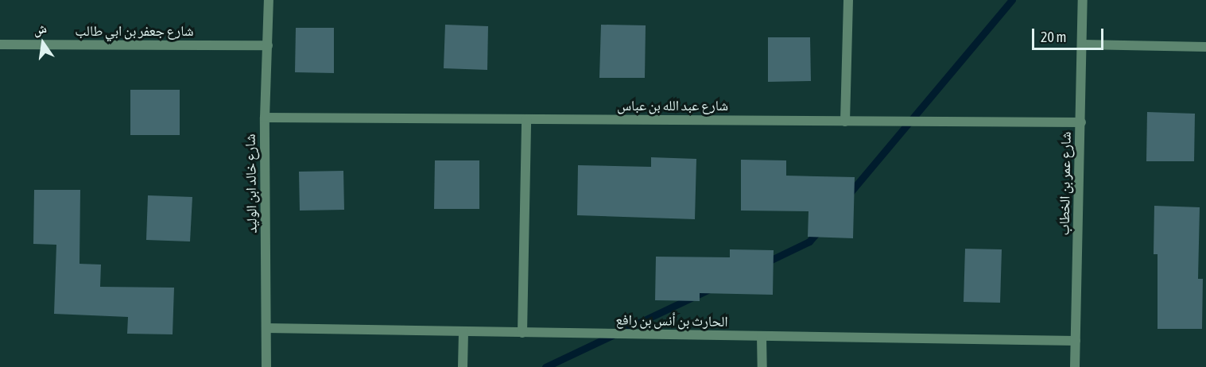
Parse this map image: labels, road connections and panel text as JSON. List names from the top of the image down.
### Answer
{
  "streets": {
    "street": [
      "شارع جعفر بن ابي طالب",
      "شارع عبد الله بن عباس",
      "شارع خالد ابن الوليد",
      "شارع عمر بن الخطاب",
      "الحارث بن أنس بن رافع"
    ]
  },
  "crossings": [
    ["شارع جعفر بن ابي طالب", "شارع خالد ابن الوليد"],
    ["شارع عبد الله بن عباس", "شارع خالد ابن الوليد"],
    ["شارع عبد الله بن عباس", "شارع عمر بن الخطاب"],
    ["شارع خالد ابن الوليد", "الحارث بن أنس بن رافع"],
    ["شارع عمر بن الخطاب", "الحارث بن أنس بن رافع"]
  ],
  "scale_bar": "20 m",
  "north": "top"
}
